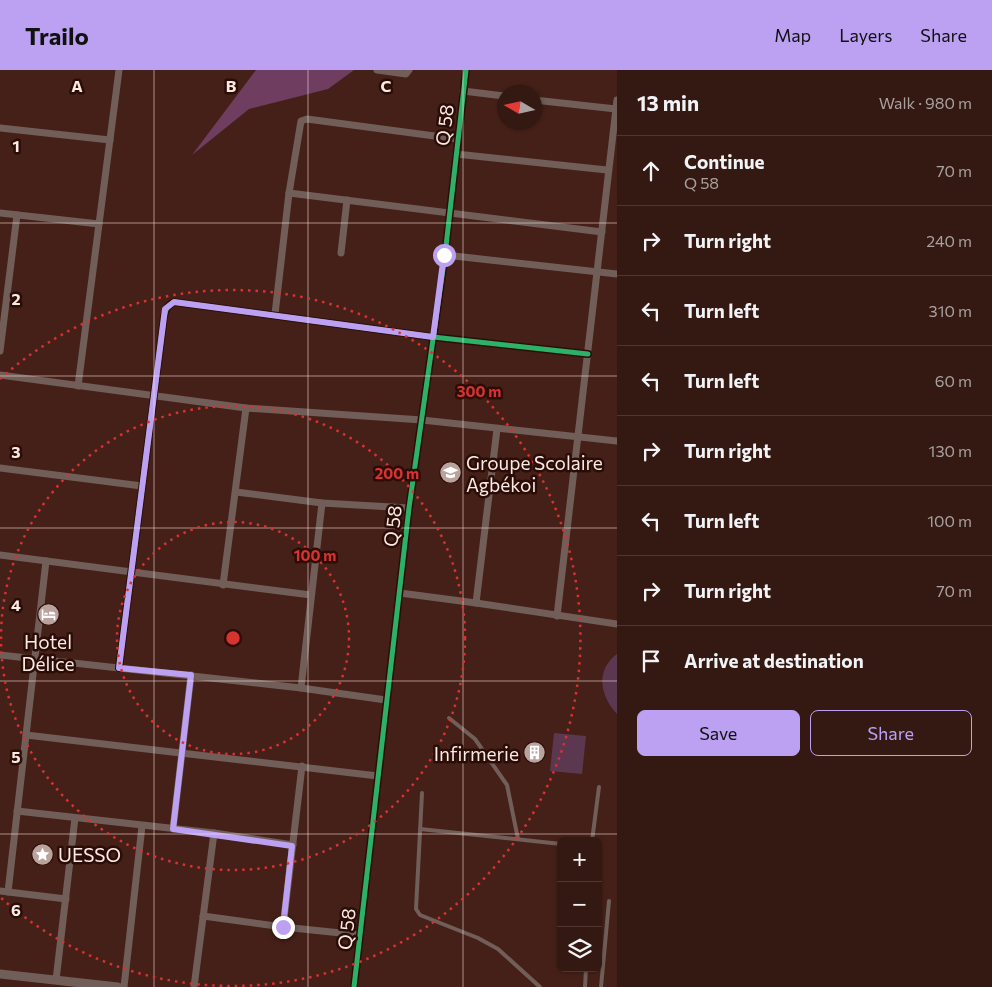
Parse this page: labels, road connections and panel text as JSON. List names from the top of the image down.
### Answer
{
  "streets": {
    "street": ["Q 58"]
  },
  "places": {
    "school or university": ["Groupe Scolaire Agbékoi"],
    "hotel": ["Hotel Délice"],
    "building": ["Infirmerie"],
    "place": ["UESSO"]
  },
  "north": "left",
  "page": {
    "header": "Trailo",
    "nav": ["Map", "Layers", "Share"],
    "heading": ["13 min", "Walk · 980 m"],
    "list": [
      ["Continue", "Q 58", "70 m"],
      ["Turn right", "240 m"],
      ["Turn left", "310 m"],
      ["Turn left", "60 m"],
      ["Turn right", "130 m"],
      ["Turn left", "100 m"],
      ["Turn right", "70 m"],
      "Arrive at destination"
    ],
    "buttons": ["Save", "Share"],
    "map_buttons": ["+", "−"]
  },
  "grid": {
    "columns": ["A", "B", "C"],
    "rows": [
      "1",
      "2",
      "3",
      "4",
      "5",
      "6"
    ]
  },
  "rings": ["300 m", "200 m", "100 m"]
}
